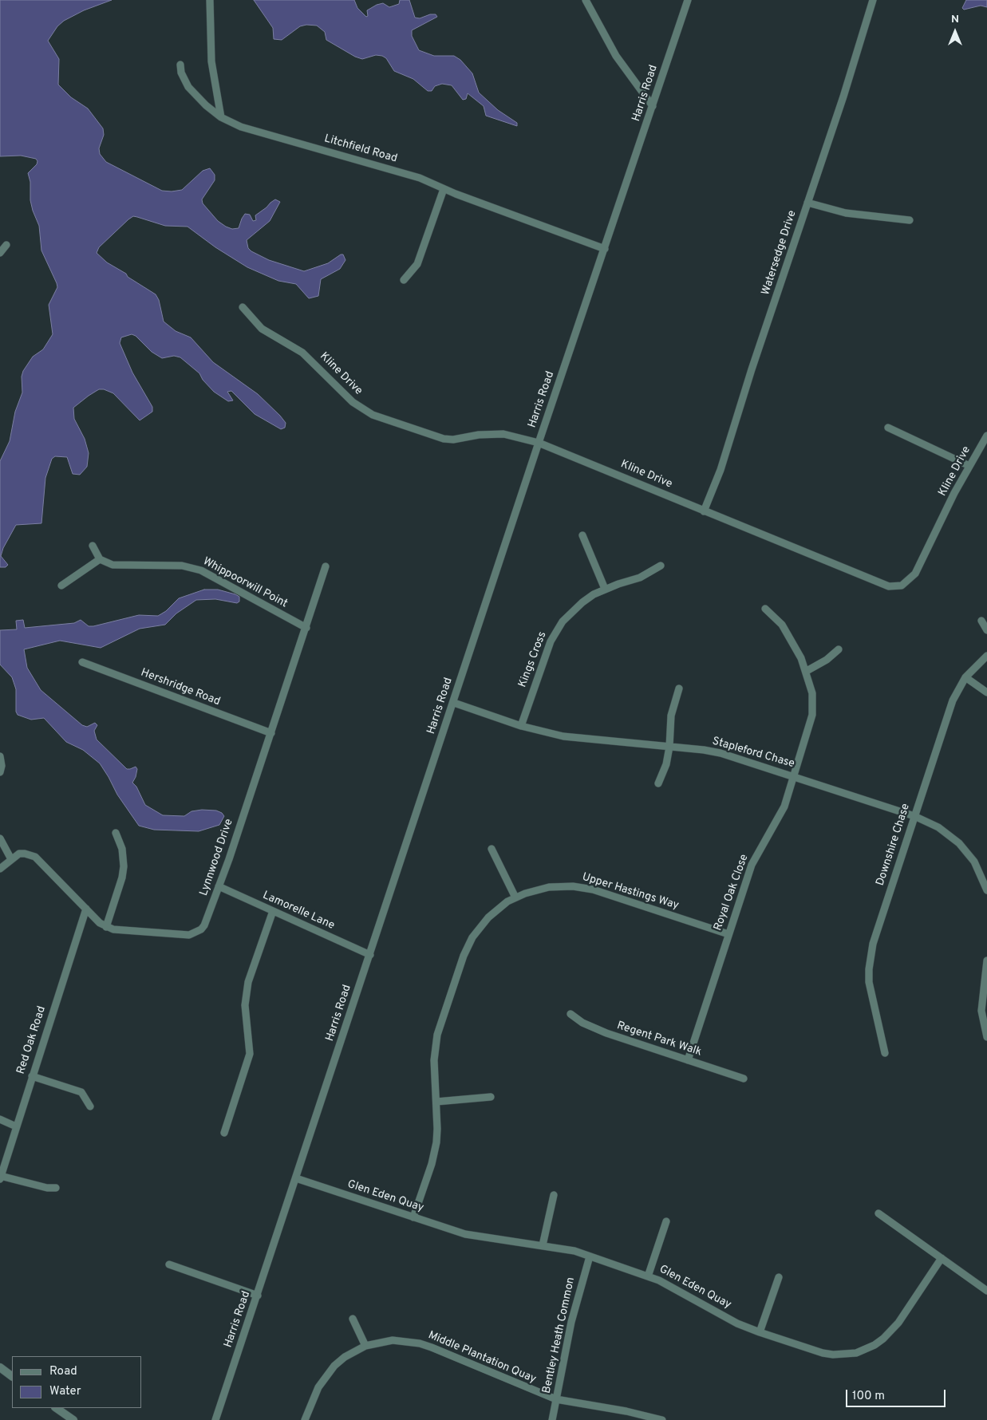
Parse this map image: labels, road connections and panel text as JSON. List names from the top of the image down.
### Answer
{
  "streets": {
    "street": [
      "Harris Road",
      "Litchfield Road",
      "Watersedge Drive",
      "Kline Drive",
      "Whippoorwill Point",
      "Kings Cross",
      "Hershridge Road",
      "Stapleford Chase",
      "Downshire Chase",
      "Lynnwood Drive",
      "Upper Hastings Way",
      "Royal Oak Close",
      "Lamorelle Lane",
      "Regent Park Walk",
      "Red Oak Road",
      "Glen Eden Quay",
      "Bentley Heath Common",
      "Middle Plantation Quay"
    ]
  },
  "crossings": [
    ["Harris Road", "Litchfield Road"],
    ["Harris Road", "Kline Drive"],
    ["Harris Road", "Stapleford Chase"],
    ["Harris Road", "Lamorelle Lane"],
    ["Harris Road", "Glen Eden Quay"],
    ["Watersedge Drive", "Kline Drive"],
    ["Whippoorwill Point", "Lynnwood Drive"],
    ["Kings Cross", "Stapleford Chase"],
    ["Hershridge Road", "Lynnwood Drive"],
    ["Stapleford Chase", "Downshire Chase"],
    ["Stapleford Chase", "Royal Oak Close"],
    ["Lynnwood Drive", "Lamorelle Lane"],
    ["Upper Hastings Way", "Royal Oak Close"],
    ["Upper Hastings Way", "Glen Eden Quay"],
    ["Royal Oak Close", "Regent Park Walk"],
    ["Glen Eden Quay", "Bentley Heath Common"],
    ["Bentley Heath Common", "Middle Plantation Quay"]
  ],
  "legend": ["Road", "Water"],
  "scale_bar": "100 m",
  "north": "top"
}
